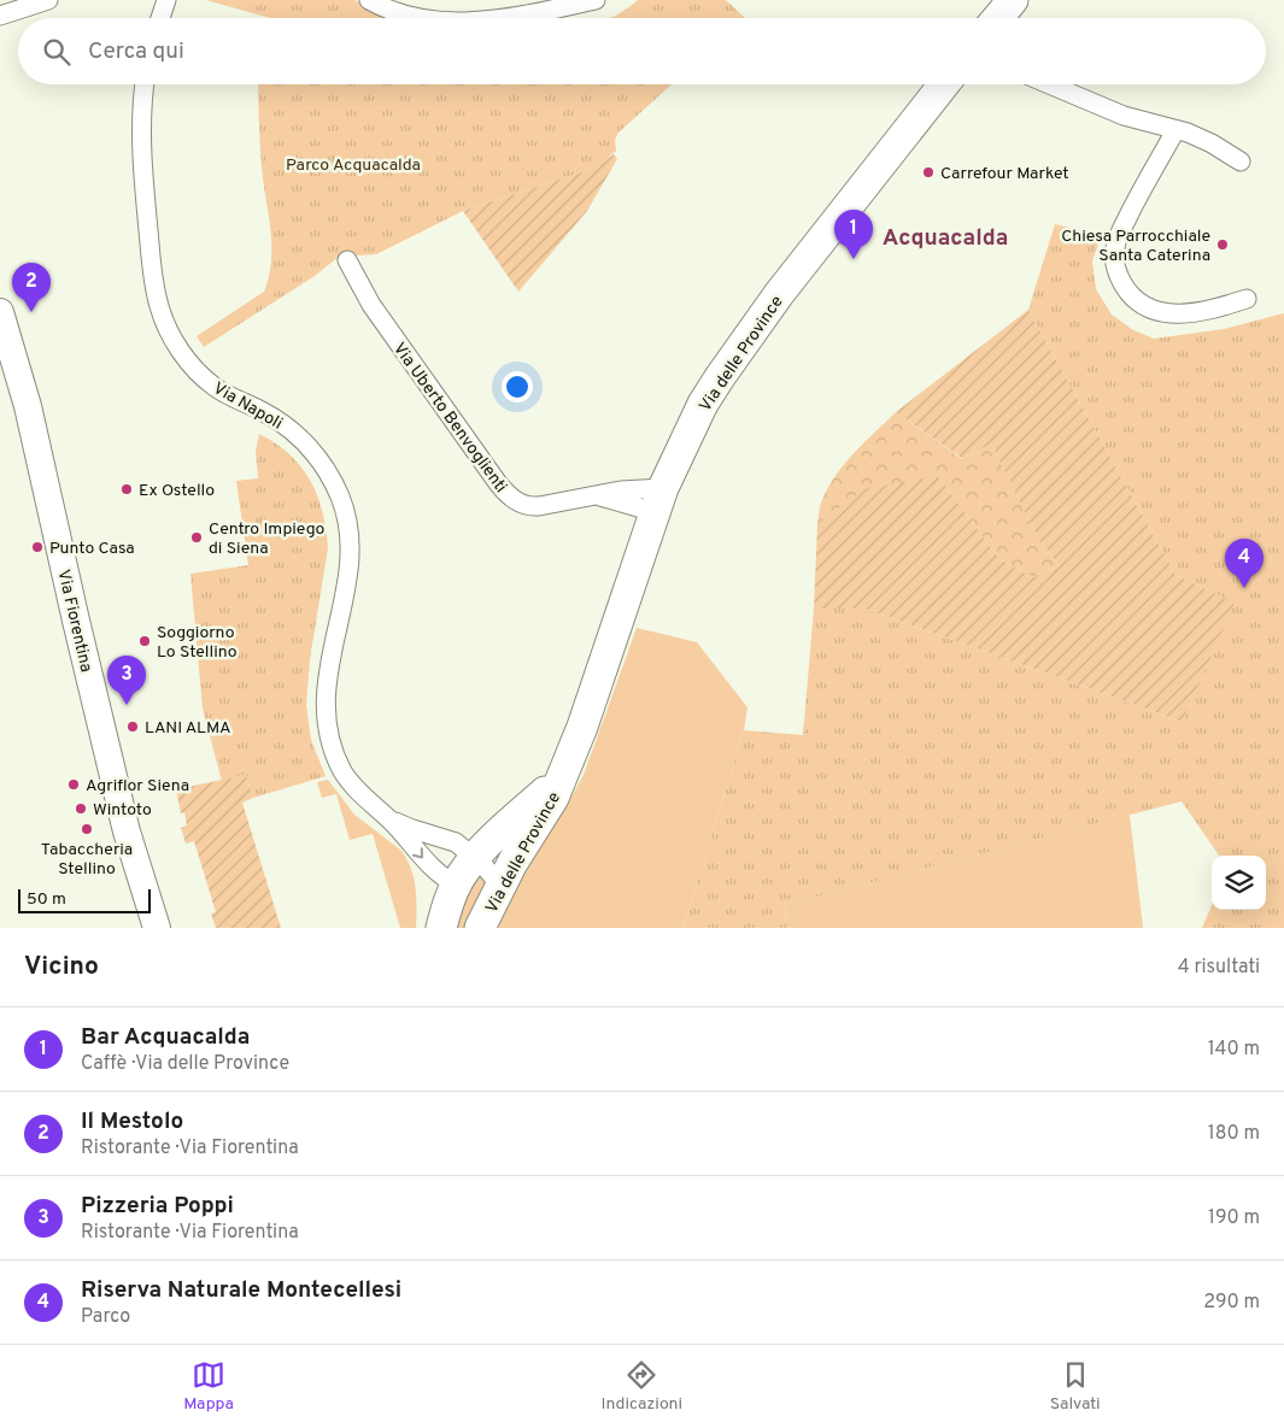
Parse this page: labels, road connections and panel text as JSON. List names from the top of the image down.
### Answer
{
  "streets": {
    "main road": ["Via delle Province", "Via Fiorentina"],
    "street": ["Via Napoli", "Via Uberto Benvoglienti"]
  },
  "crossings": [
    ["Via delle Province", "Via Napoli"],
    ["Via delle Province", "Via Uberto Benvoglienti"]
  ],
  "districts": ["Acquacalda"],
  "parks": ["Parco Acquacalda"],
  "places": [
    "Carrefour Market",
    "Chiesa Parrocchiale Santa Caterina",
    "Ex Ostello",
    "Centro Impiego di Siena",
    "Punto Casa",
    "Soggiorno Lo Stellino",
    "LANI ALMA",
    "Agriflor Siena",
    "Wintoto",
    "Tabaccheria Stellino"
  ],
  "scale_bar": "50 m",
  "page": {
    "search": "Cerca qui",
    "pins": [
      "1",
      "2",
      "4",
      "3"
    ],
    "scale": "50 m",
    "heading": ["Vicino", "4 risultati"],
    "list": [
      {
        "mark": "1",
        "name": "Bar Acquacalda",
        "note": "Caffè · Via delle Province",
        "value": "140 m"
      },
      {
        "mark": "2",
        "name": "Il Mestolo",
        "note": "Ristorante · Via Fiorentina",
        "value": "180 m"
      },
      {
        "mark": "3",
        "name": "Pizzeria Poppi",
        "note": "Ristorante · Via Fiorentina",
        "value": "190 m"
      },
      {
        "mark": "4",
        "name": "Riserva Naturale Montecellesi",
        "note": "Parco",
        "value": "290 m"
      }
    ],
    "nav": ["Mappa", "Indicazioni", "Salvati"]
  }
}
